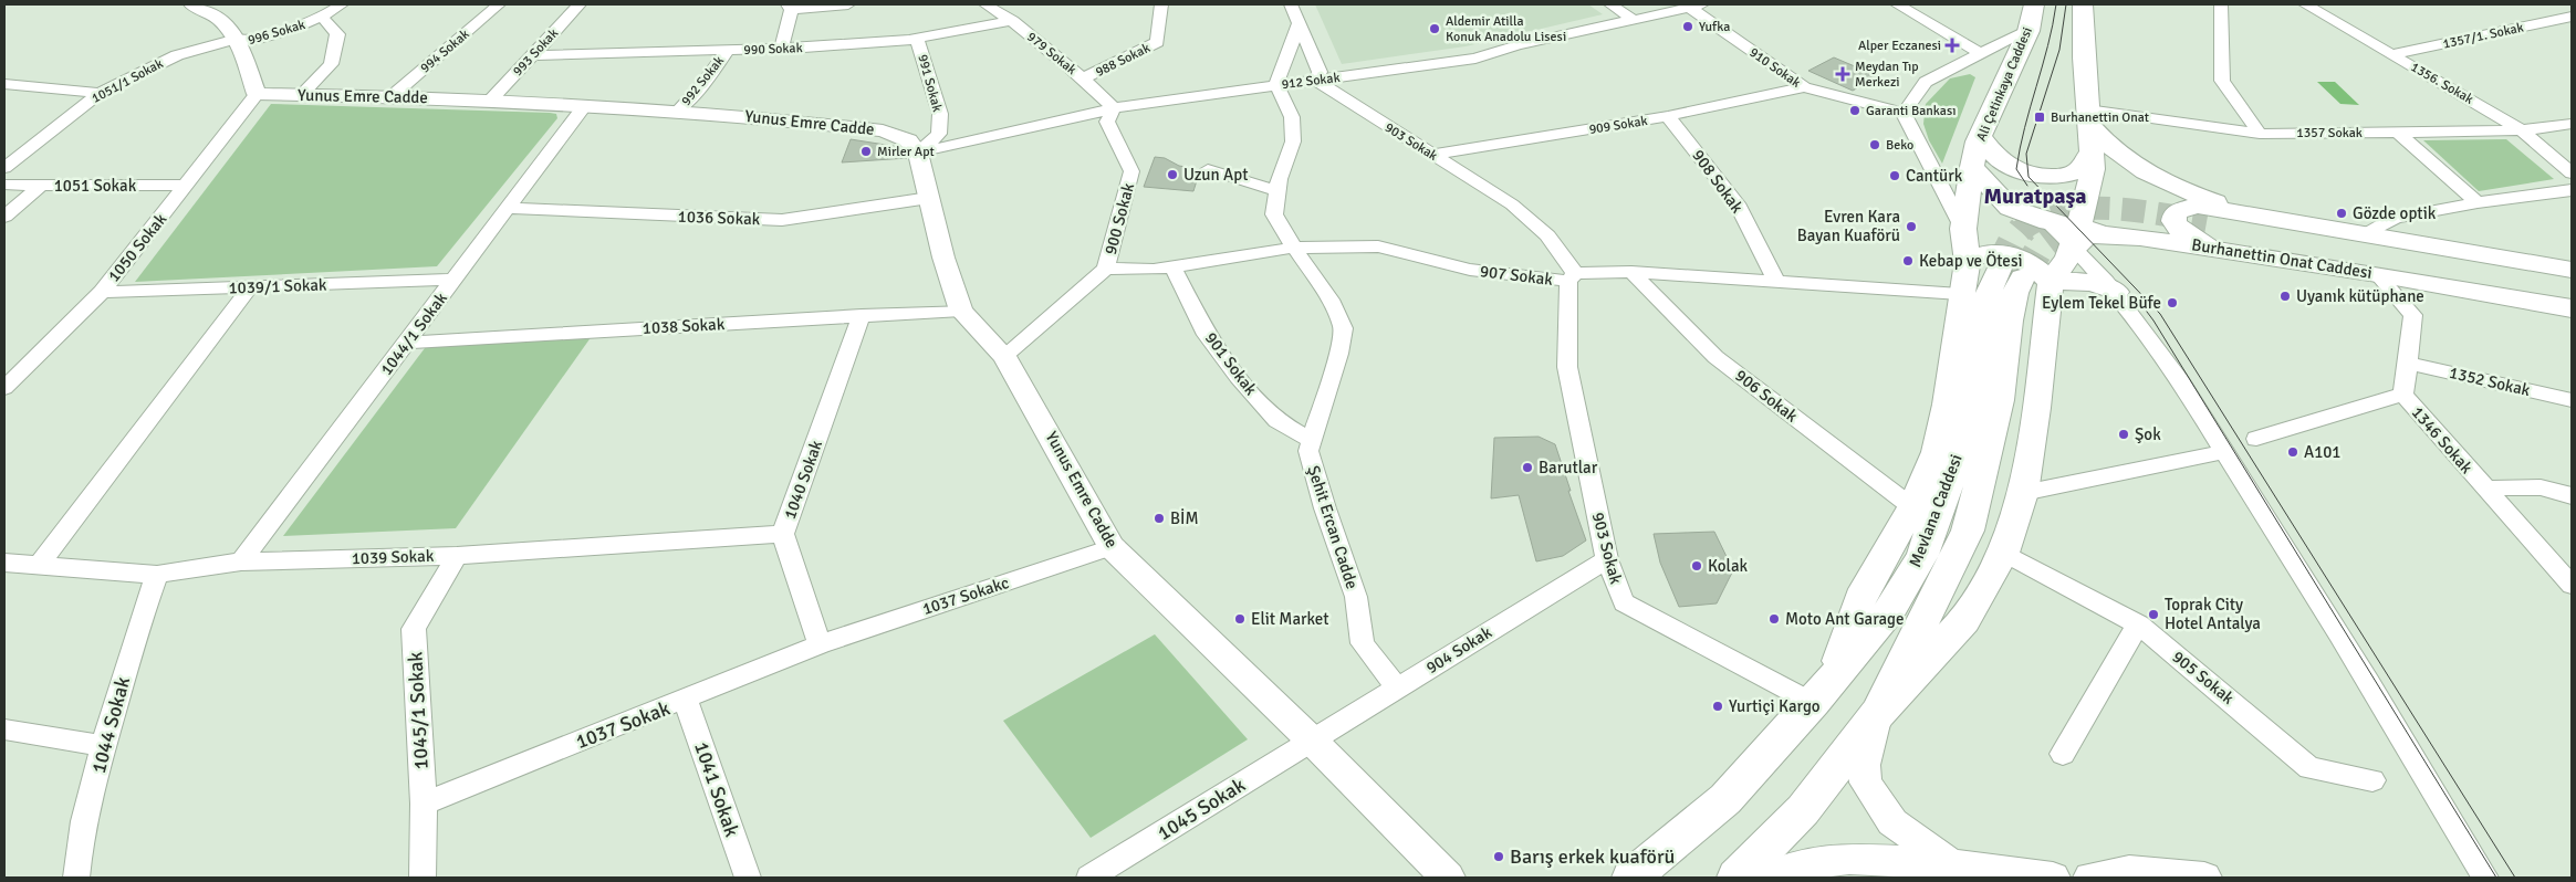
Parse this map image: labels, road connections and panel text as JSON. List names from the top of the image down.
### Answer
{
  "streets": {
    "main road": ["Ali Çetinkaya Caddesi", "Burhanettin Onat Caddesi", "Mevlana Caddesi"],
    "street": [
      "996 Sokak",
      "1357/1. Sokak",
      "990 Sokak",
      "994 Sokak",
      "993 Sokak",
      "979 Sokak",
      "988 Sokak",
      "910 Sokak",
      "1051/1 Sokak",
      "992 Sokak",
      "912 Sokak",
      "991 Sokak",
      "1356. Sokak",
      "Yunus Emre Cadde",
      "909 Sokak",
      "1357 Sokak",
      "903 Sokak",
      "908 Sokak",
      "1051 Sokak",
      "1036 Sokak",
      "900 Sokak",
      "1050 Sokak",
      "907 Sokak",
      "1039/1 Sokak",
      "1038 Sokak",
      "1044/1 Sokak",
      "901 Sokak",
      "1352 Sokak",
      "906 Sokak",
      "1346 Sokak",
      "1040 Sokak",
      "Şehit Ercan Cadde",
      "1039 Sokak",
      "1037 Sokakc",
      "904 Sokak",
      "905 Sokak",
      "1045/1 Sokak",
      "1044 Sokak",
      "1037 Sokak",
      "1041 Sokak",
      "1045 Sokak"
    ]
  },
  "crossings": [
    ["996 Sokak", "1051/1 Sokak"],
    ["1357/1. Sokak", "1356. Sokak"],
    ["990 Sokak", "993 Sokak"],
    ["990 Sokak", "979 Sokak"],
    ["990 Sokak", "992 Sokak"],
    ["990 Sokak", "991 Sokak"],
    ["994 Sokak", "Yunus Emre Cadde"],
    ["993 Sokak", "Yunus Emre Cadde"],
    ["979 Sokak", "988 Sokak"],
    ["979 Sokak", "912 Sokak"],
    ["979 Sokak", "900 Sokak"],
    ["910 Sokak", "912 Sokak"],
    ["910 Sokak", "909 Sokak"],
    ["992 Sokak", "Yunus Emre Cadde"],
    ["912 Sokak", "991 Sokak"],
    ["912 Sokak", "Yunus Emre Cadde"],
    ["912 Sokak", "903 Sokak"],
    ["912 Sokak", "900 Sokak"],
    ["912 Sokak", "Şehit Ercan Cadde"],
    ["991 Sokak", "Yunus Emre Cadde"],
    ["1356. Sokak", "1357 Sokak"],
    ["Yunus Emre Cadde", "1036 Sokak"],
    ["Yunus Emre Cadde", "900 Sokak"],
    ["Yunus Emre Cadde", "1050 Sokak"],
    ["Yunus Emre Cadde", "1038 Sokak"],
    ["Yunus Emre Cadde", "1044/1 Sokak"],
    ["Yunus Emre Cadde", "1037 Sokakc"],
    ["Yunus Emre Cadde", "904 Sokak"],
    ["Yunus Emre Cadde", "1045 Sokak"],
    ["909 Sokak", "903 Sokak"],
    ["909 Sokak", "908 Sokak"],
    ["903 Sokak", "907 Sokak"],
    ["903 Sokak", "Mevlana Caddesi"],
    ["903 Sokak", "904 Sokak"],
    ["908 Sokak", "907 Sokak"],
    ["1051 Sokak", "1050 Sokak"],
    ["1036 Sokak", "1044/1 Sokak"],
    ["900 Sokak", "907 Sokak"],
    ["1050 Sokak", "1039/1 Sokak"],
    ["Burhanettin Onat Caddesi", "1346 Sokak"],
    ["Burhanettin Onat Caddesi", "Mevlana Caddesi"],
    ["907 Sokak", "901 Sokak"],
    ["907 Sokak", "906 Sokak"],
    ["907 Sokak", "Şehit Ercan Cadde"],
    ["1039/1 Sokak", "1044/1 Sokak"],
    ["1038 Sokak", "1044/1 Sokak"],
    ["1038 Sokak", "1040 Sokak"],
    ["1044/1 Sokak", "1039 Sokak"],
    ["901 Sokak", "Şehit Ercan Cadde"],
    ["1352 Sokak", "1346 Sokak"],
    ["1040 Sokak", "1039 Sokak"],
    ["1040 Sokak", "1037 Sokakc"],
    ["1040 Sokak", "1037 Sokak"],
    ["Şehit Ercan Cadde", "904 Sokak"],
    ["1039 Sokak", "1045/1 Sokak"],
    ["1039 Sokak", "1044 Sokak"],
    ["1037 Sokakc", "1037 Sokak"],
    ["904 Sokak", "1045 Sokak"],
    ["1045/1 Sokak", "1037 Sokak"],
    ["1037 Sokak", "1041 Sokak"]
  ],
  "districts": ["Muratpaşa"],
  "places": {
    "other": [
      "Yufka",
      "Aldemir Atilla Konuk Anadolu Lisesi",
      "Garanti Bankası",
      "Beko",
      "Mirler Apt",
      "Uzun Apt",
      "Cantürk",
      "Gözde optik",
      "Evren Kara Bayan Kuaförü",
      "Kebap ve Ötesi",
      "Uyanık kütüphane",
      "Eylem Tekel Büfe",
      "Şok",
      "A101",
      "Barutlar",
      "BİM",
      "Kolak",
      "Toprak City Hotel Antalya",
      "Elit Market",
      "Moto Ant Garage",
      "Yurtiçi Kargo",
      "Barış erkek kuaförü"
    ],
    "health": ["Alper Eczanesi", "Meydan Tıp Merkezi"],
    "transit": ["Burhanettin Onat"]
  }
}
